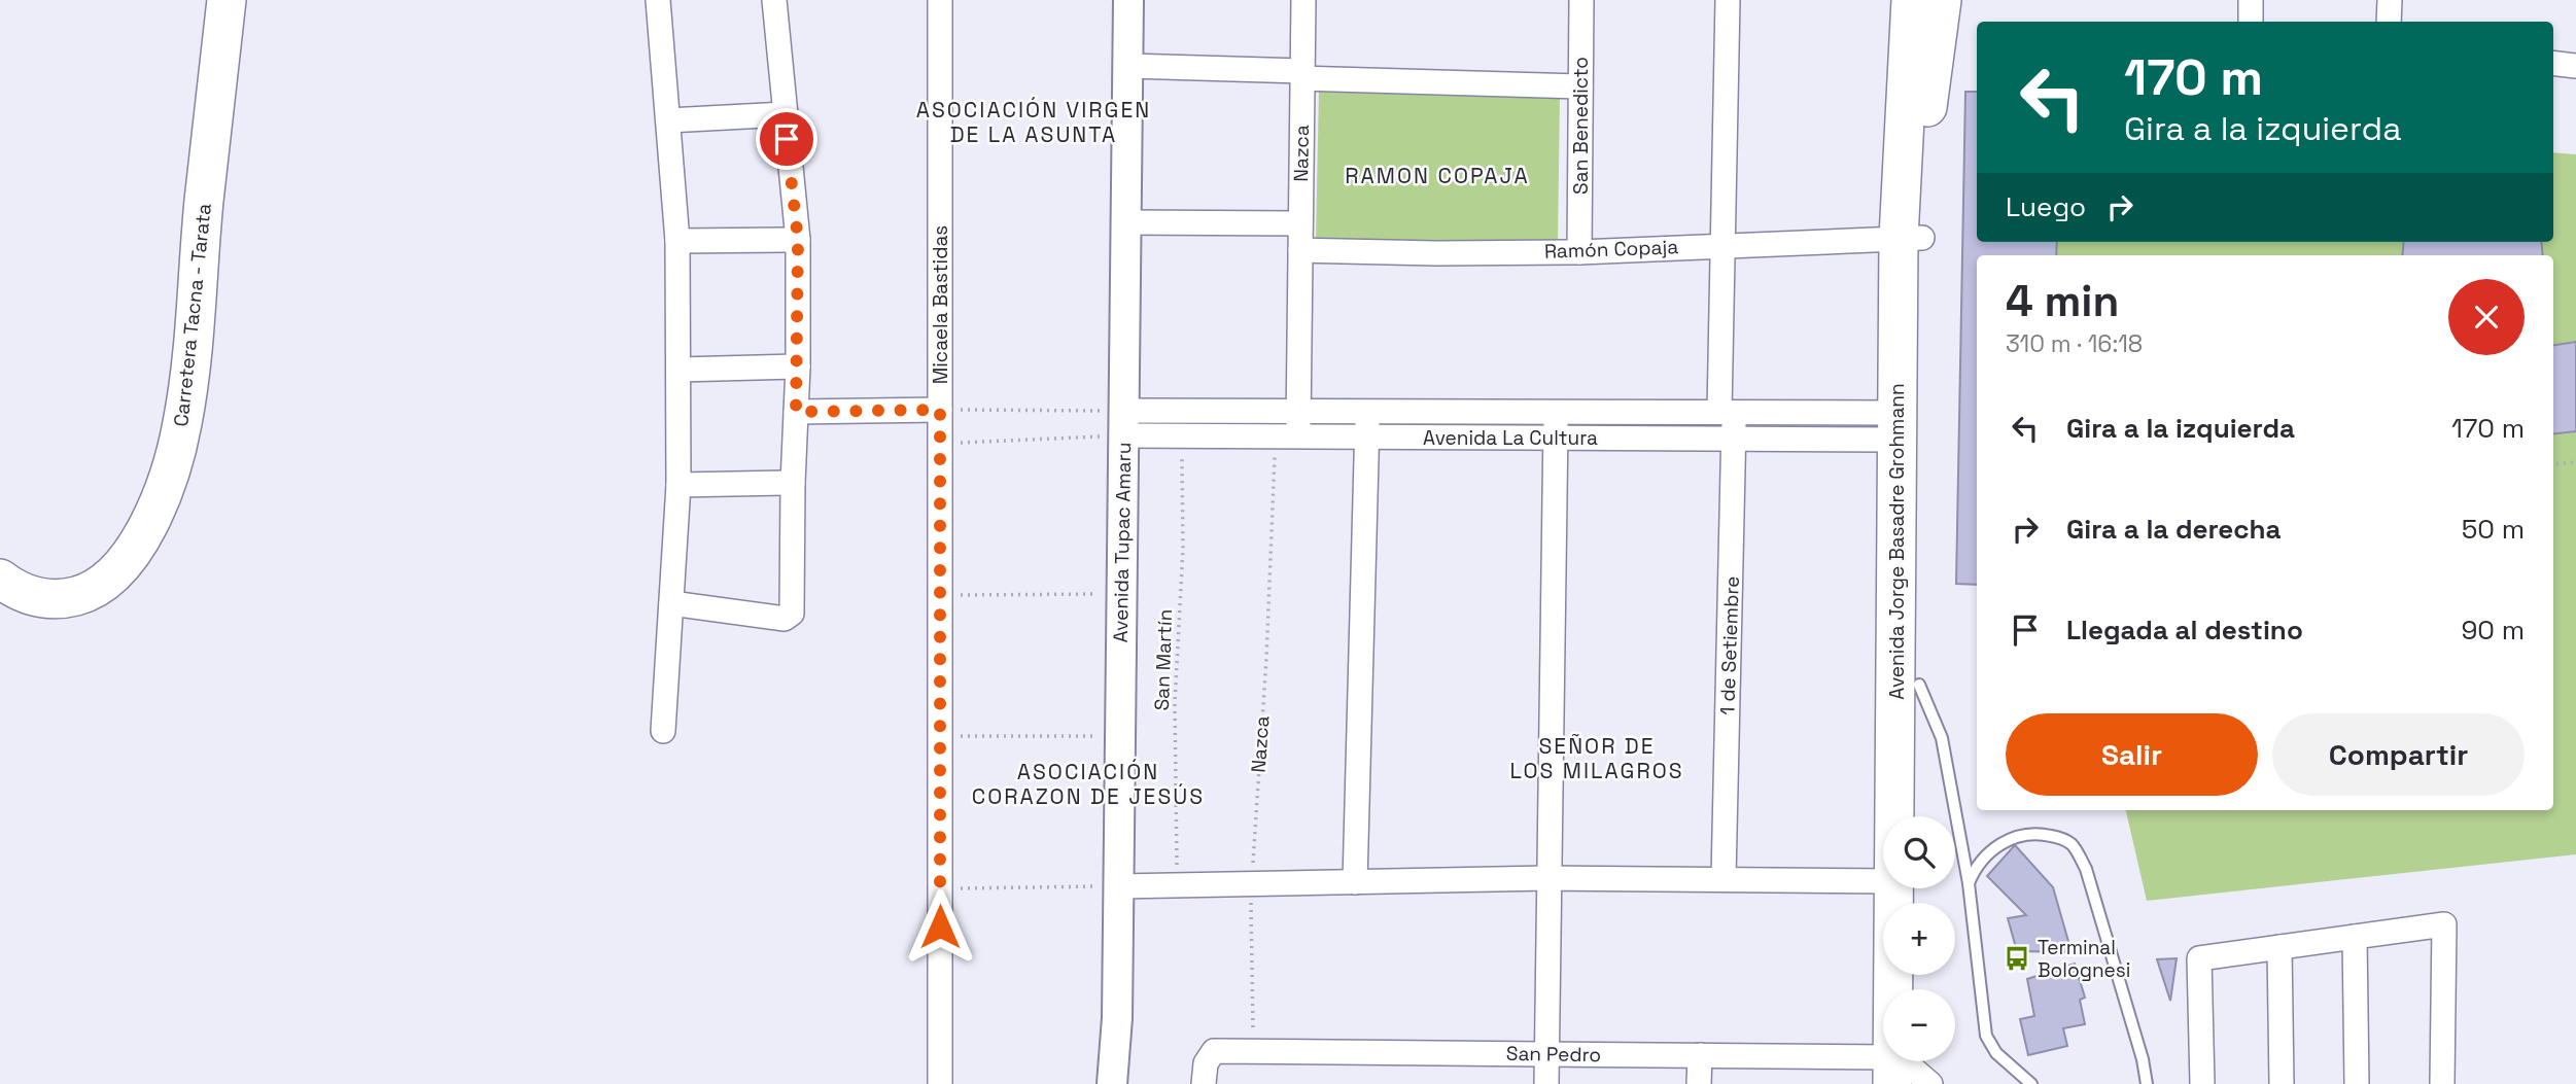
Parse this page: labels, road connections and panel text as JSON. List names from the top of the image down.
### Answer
{
  "streets": {
    "highway": ["Carretera Tacna - Tarata", "Avenida Jorge Basadre Grohmann"],
    "street": [
      "San Benedicto",
      "Nazca",
      "Ramón Copaja",
      "Micaela Bastidas",
      "Avenida La Cultura",
      "Avenida Tupac Amaru",
      "1 de Setiembre",
      "San Pedro"
    ],
    "path": ["San Martín"]
  },
  "crossings": [
    ["San Benedicto", "Ramón Copaja"],
    ["Nazca", "Ramón Copaja"],
    ["Nazca", "Avenida La Cultura"],
    ["Nazca", "San Pedro"],
    ["Ramón Copaja", "Avenida Jorge Basadre Grohmann"],
    ["Ramón Copaja", "1 de Setiembre"],
    ["Avenida La Cultura", "Avenida Jorge Basadre Grohmann"],
    ["Avenida La Cultura", "Avenida Tupac Amaru"],
    ["Avenida La Cultura", "1 de Setiembre"],
    ["Avenida La Cultura", "San Martín"],
    ["Avenida Jorge Basadre Grohmann", "San Pedro"]
  ],
  "districts": [
    "ASOCIACIÓN VIRGEN DE LA ASUNTA",
    "RAMON COPAJA",
    "SEÑOR DE LOS MILAGROS",
    "ASOCIACIÓN CORAZON DE JESÚS"
  ],
  "places": {
    "bus stop": ["Terminal Bolognesi"]
  },
  "page": {
    "turn": ["170 m", "Gira a la izquierda"],
    "then": "Luego",
    "heading": ["4 min", "310 m · 16:18"],
    "list": [
      {
        "name": "Gira a la izquierda",
        "value": "170 m"
      },
      {
        "name": "Gira a la derecha",
        "value": "50 m"
      },
      {
        "name": "Llegada al destino",
        "value": "90 m"
      }
    ],
    "buttons": ["Salir", "Compartir"],
    "map_buttons": ["+", "−"]
  }
}
